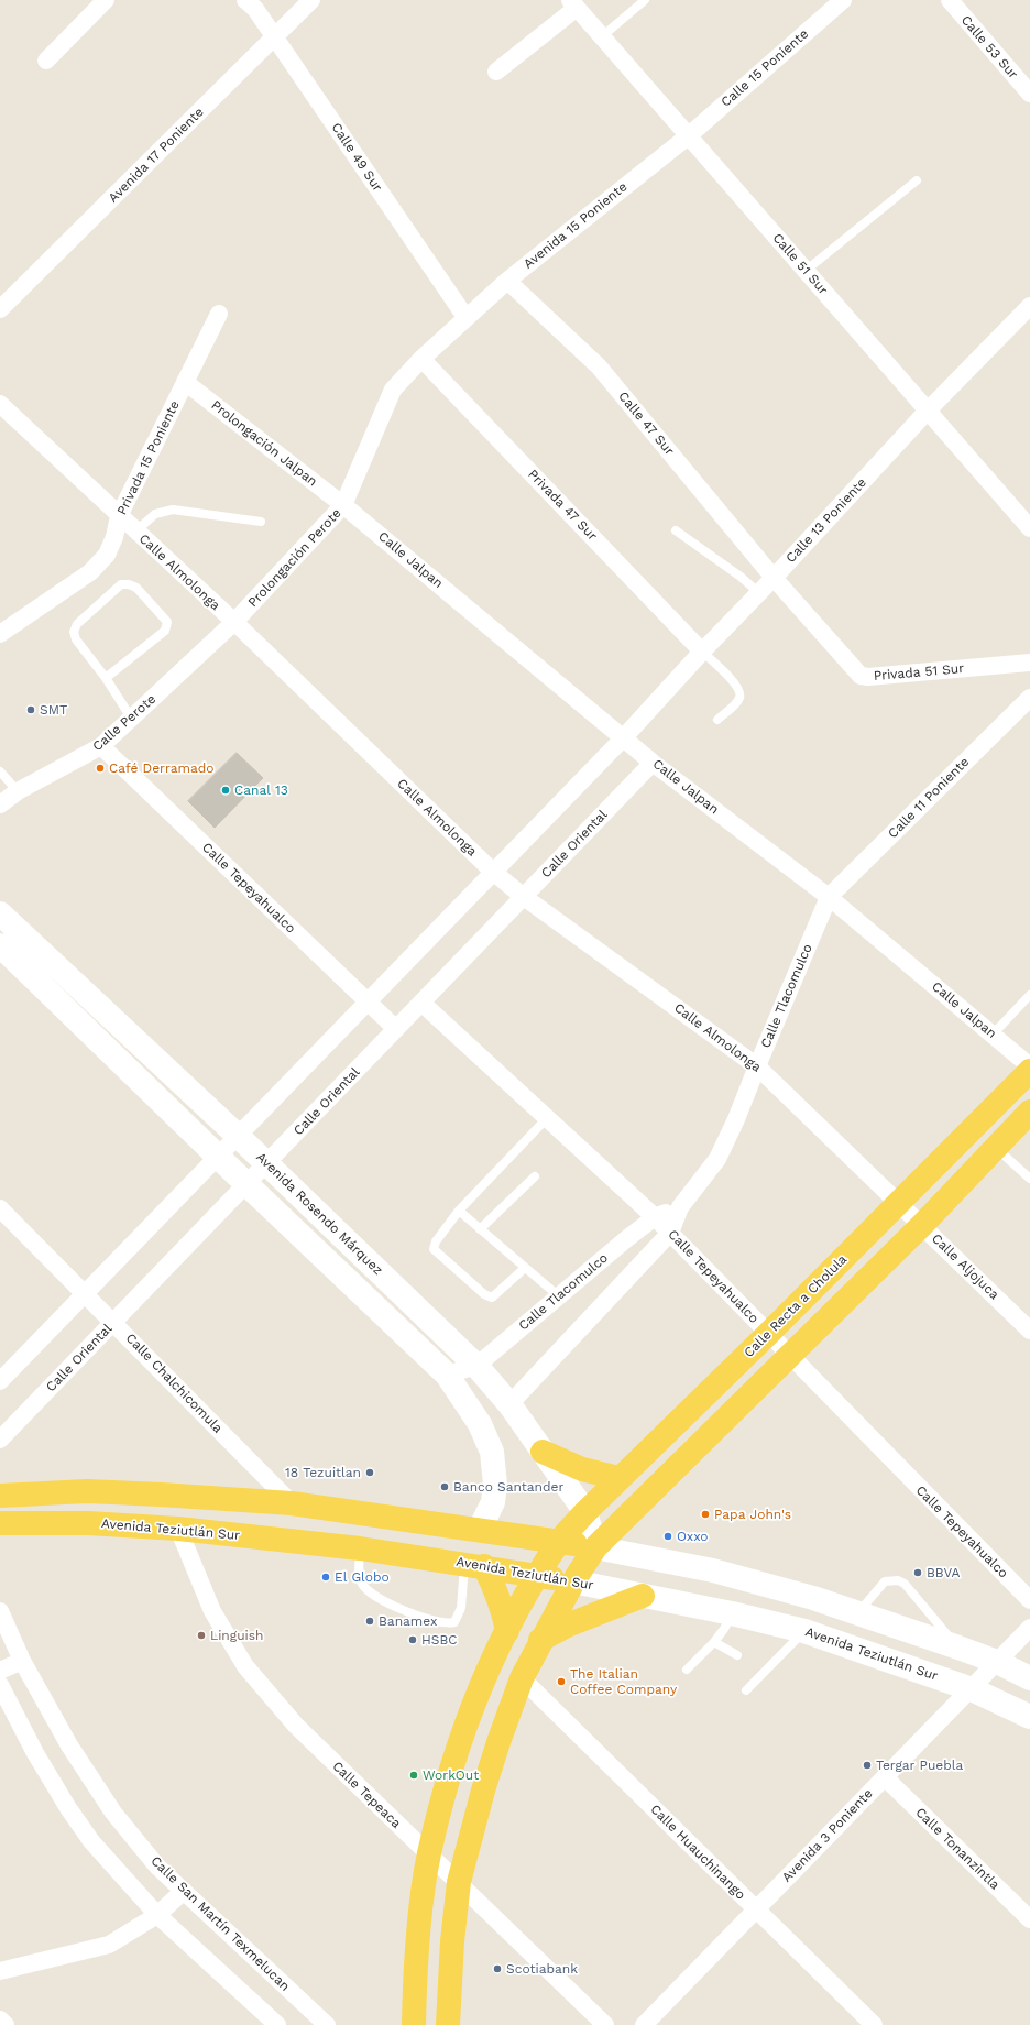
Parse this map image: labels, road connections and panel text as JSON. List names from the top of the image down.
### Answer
{
  "streets": {
    "main road": ["Avenida Rosendo Márquez", "Calle Recta a Cholula", "Avenida Teziutlán Sur"],
    "street": [
      "Calle 53 Sur",
      "Calle 15 Poniente",
      "Avenida 17 Poniente",
      "Calle 49 Sur",
      "Avenida 15 Poniente",
      "Calle 51 Sur",
      "Calle 47 Sur",
      "Prolongación Jalpan",
      "Privada 15 Poniente",
      "Privada 47 Sur",
      "Calle 13 Poniente",
      "Prolongación Perote",
      "Calle Jalpan",
      "Calle Almolonga",
      "Privada 51 Sur",
      "Calle Perote",
      "Calle 11 Poniente",
      "Calle Oriental",
      "Calle Tepeyahualco",
      "Calle Tlacomulco",
      "Calle Aljojuca",
      "Calle Chalchicomula",
      "Calle Tepeaca",
      "Avenida 3 Poniente",
      "Calle Tonanzintla",
      "Calle Huauchinango",
      "Calle San Martín Texmelucan"
    ]
  },
  "crossings": [
    ["Calle 15 Poniente", "Avenida 15 Poniente"],
    ["Calle 15 Poniente", "Calle 51 Sur"],
    ["Avenida 17 Poniente", "Calle 49 Sur"],
    ["Calle 49 Sur", "Avenida 15 Poniente"],
    ["Calle 49 Sur", "Prolongación Perote"],
    ["Avenida 15 Poniente", "Calle 51 Sur"],
    ["Avenida 15 Poniente", "Calle 47 Sur"],
    ["Avenida 15 Poniente", "Prolongación Perote"],
    ["Calle 51 Sur", "Calle 13 Poniente"],
    ["Calle 47 Sur", "Calle 13 Poniente"],
    ["Calle 47 Sur", "Privada 51 Sur"],
    ["Prolongación Jalpan", "Privada 15 Poniente"],
    ["Prolongación Jalpan", "Prolongación Perote"],
    ["Prolongación Jalpan", "Calle Jalpan"],
    ["Privada 15 Poniente", "Calle Almolonga"],
    ["Privada 47 Sur", "Calle 13 Poniente"],
    ["Privada 47 Sur", "Prolongación Perote"],
    ["Calle 13 Poniente", "Calle Jalpan"],
    ["Calle 13 Poniente", "Privada 51 Sur"],
    ["Prolongación Perote", "Calle Jalpan"],
    ["Prolongación Perote", "Calle Almolonga"],
    ["Prolongación Perote", "Calle Perote"],
    ["Calle Jalpan", "Calle 11 Poniente"],
    ["Calle Jalpan", "Calle Oriental"],
    ["Calle Jalpan", "Calle Tlacomulco"],
    ["Calle Almolonga", "Calle Perote"],
    ["Calle Almolonga", "Calle Oriental"],
    ["Calle Almolonga", "Calle Tlacomulco"],
    ["Calle Almolonga", "Calle Aljojuca"],
    ["Calle Almolonga", "Calle Recta a Cholula"],
    ["Calle Perote", "Calle Tepeyahualco"],
    ["Calle 11 Poniente", "Calle Tlacomulco"],
    ["Calle Oriental", "Calle Tepeyahualco"],
    ["Calle Oriental", "Avenida Rosendo Márquez"],
    ["Calle Oriental", "Calle Chalchicomula"],
    ["Calle Tepeyahualco", "Calle Tlacomulco"],
    ["Calle Tepeyahualco", "Calle Recta a Cholula"],
    ["Calle Tlacomulco", "Avenida Rosendo Márquez"],
    ["Avenida Rosendo Márquez", "Calle Recta a Cholula"],
    ["Calle Aljojuca", "Calle Recta a Cholula"],
    ["Calle Recta a Cholula", "Avenida Teziutlán Sur"],
    ["Calle Recta a Cholula", "Calle Tepeaca"],
    ["Avenida Teziutlán Sur", "Calle Tepeaca"],
    ["Avenida Teziutlán Sur", "Avenida 3 Poniente"],
    ["Avenida 3 Poniente", "Calle Tonanzintla"],
    ["Avenida 3 Poniente", "Calle Huauchinango"]
  ],
  "places": [
    "SMT",
    "Café Derramado",
    "Canal 13",
    "18 Tezuitlan",
    "Banco Santander",
    "Papa John's",
    "Oxxo",
    "BBVA",
    "El Globo",
    "Banamex",
    "Linguish",
    "HSBC",
    "The Italian Coffee Company",
    "Tergar Puebla",
    "WorkOut",
    "Scotiabank"
  ]
}
